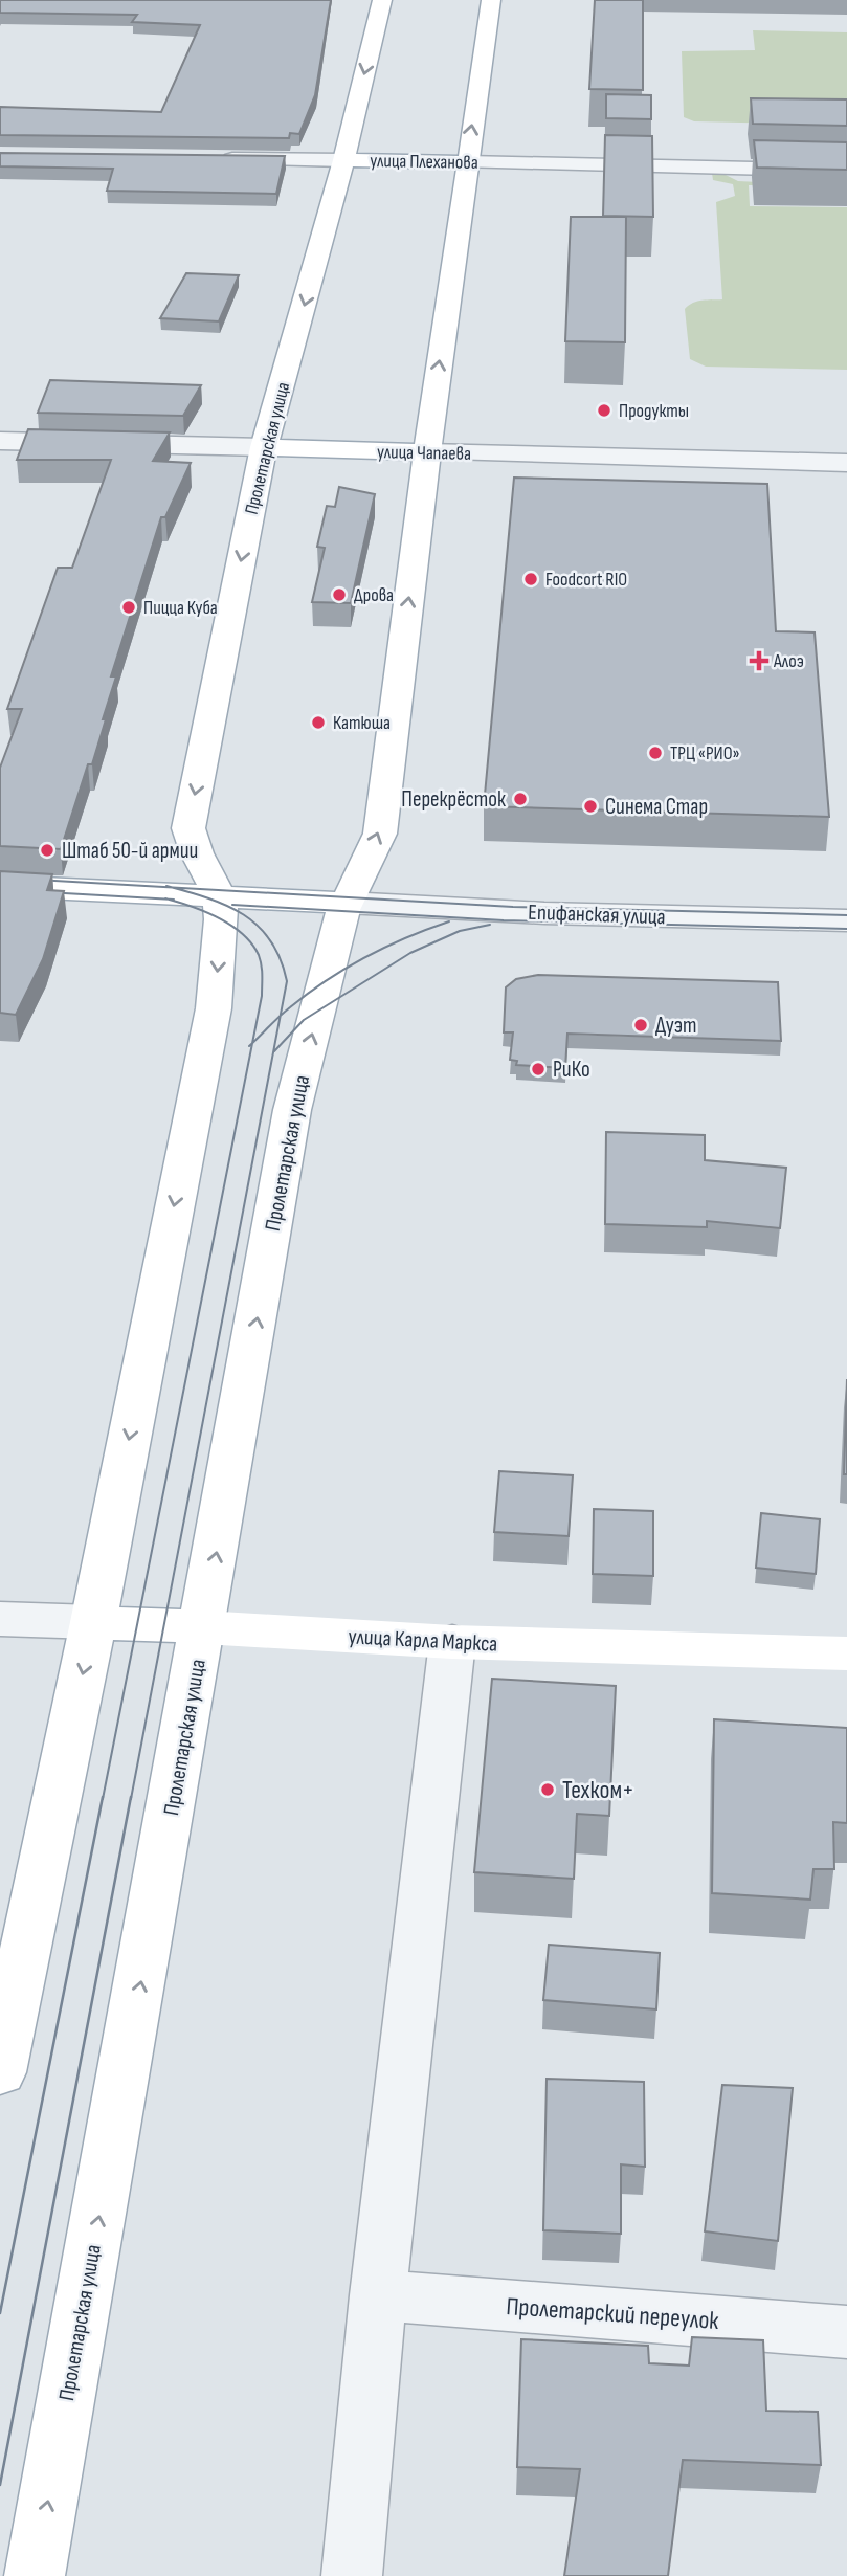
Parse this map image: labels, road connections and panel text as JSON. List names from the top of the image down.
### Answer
{
  "streets": {
    "main road": [
      "улица Плеханова",
      "Пролетарская улица",
      "улица Чапаева",
      "улица Карла Маркса"
    ],
    "street": ["Епифанская улица", "Пролетарский переулок"]
  },
  "crossings": [
    ["улица Плеханова", "Пролетарская улица"],
    ["Пролетарская улица", "улица Чапаева"],
    ["Пролетарская улица", "Епифанская улица"],
    ["Пролетарская улица", "улица Карла Маркса"]
  ],
  "places": {
    "other": [
      "Продукты",
      "Foodcort RIO",
      "Дрова",
      "Пицца Куба",
      "Катюша",
      "ТРЦ «РИО»",
      "Перекрёсток",
      "Синема Стар",
      "Штаб 50-й армии",
      "Дуэт",
      "РиКо",
      "Техком+"
    ],
    "health": ["Алоэ"]
  }
}
